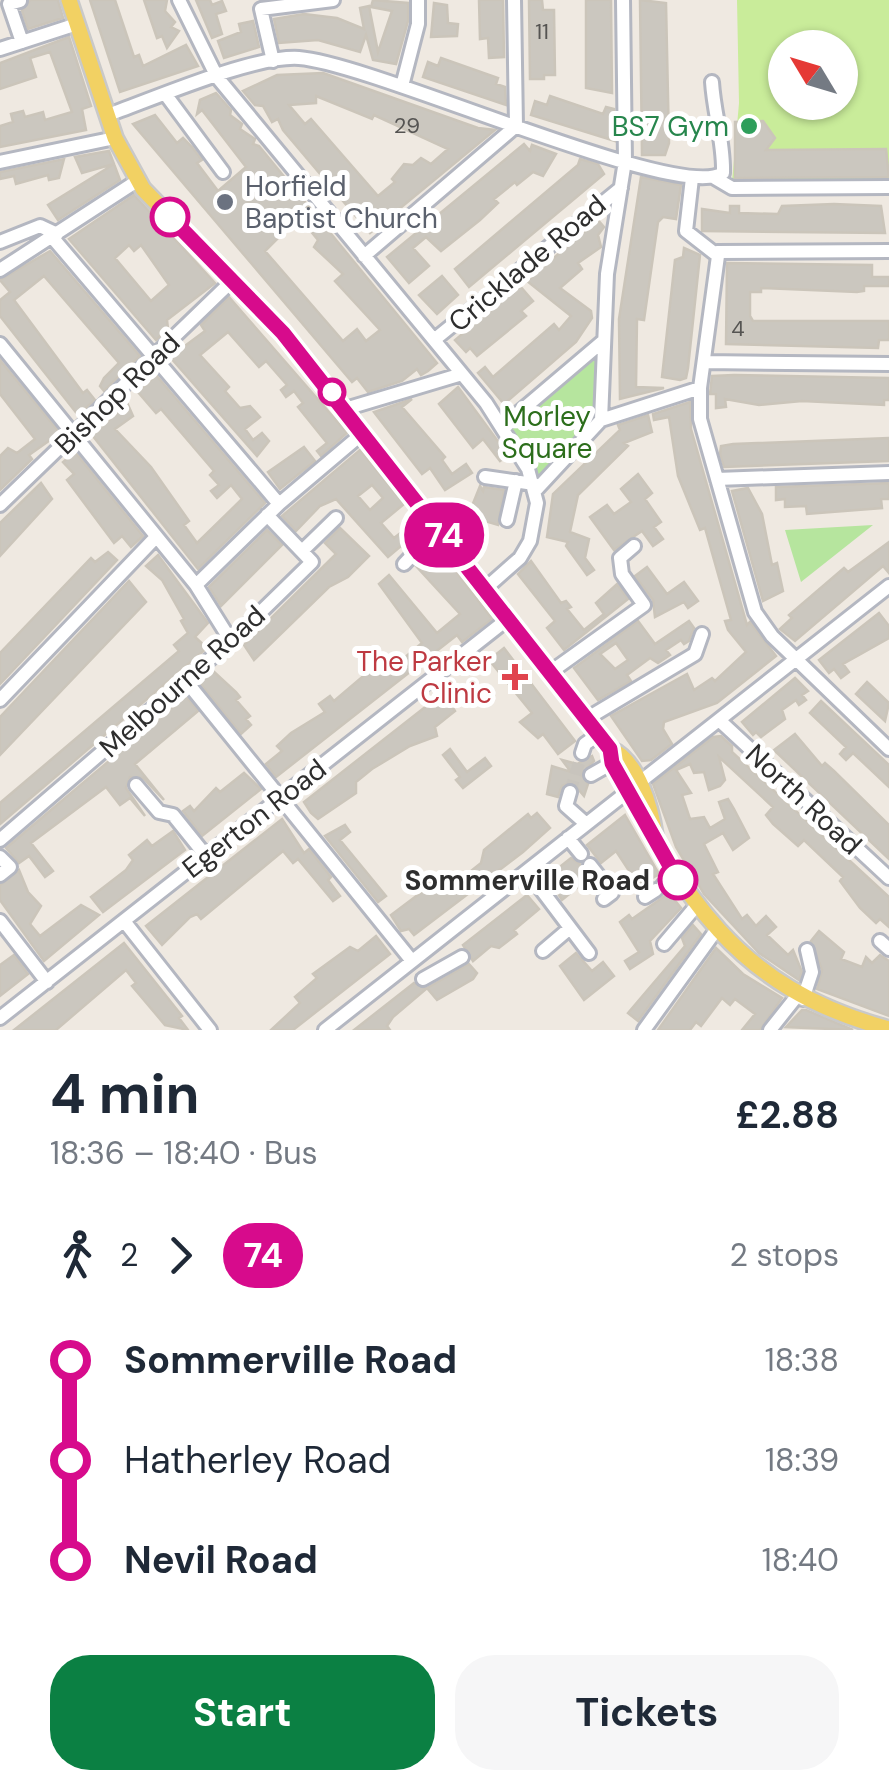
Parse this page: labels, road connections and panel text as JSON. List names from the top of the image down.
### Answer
{
  "streets": {
    "street": [
      "Cricklade Road",
      "Bishop Road",
      "Melbourne Road",
      "North Road",
      "Egerton Road"
    ]
  },
  "parks": ["Morley Square"],
  "places": {
    "other": ["BS7 Gym", "Horfield Baptist Church", "Sommerville Road"],
    "health": ["The Parker Clinic"]
  },
  "lines": ["bus line 74"],
  "house_numbers": ["11", "29", "4"],
  "north": "top left",
  "page": {
    "on_map": "74",
    "heading": ["4 min", "18:36 – 18:40 · Bus", "£2.88"],
    "legs": ["2", "74", "2 stops"],
    "list": [
      {
        "name": "Sommerville Road",
        "value": "18:38"
      },
      {
        "name": "Hatherley Road",
        "value": "18:39"
      },
      {
        "name": "Nevil Road",
        "value": "18:40"
      }
    ],
    "buttons": ["Start", "Tickets"]
  }
}
